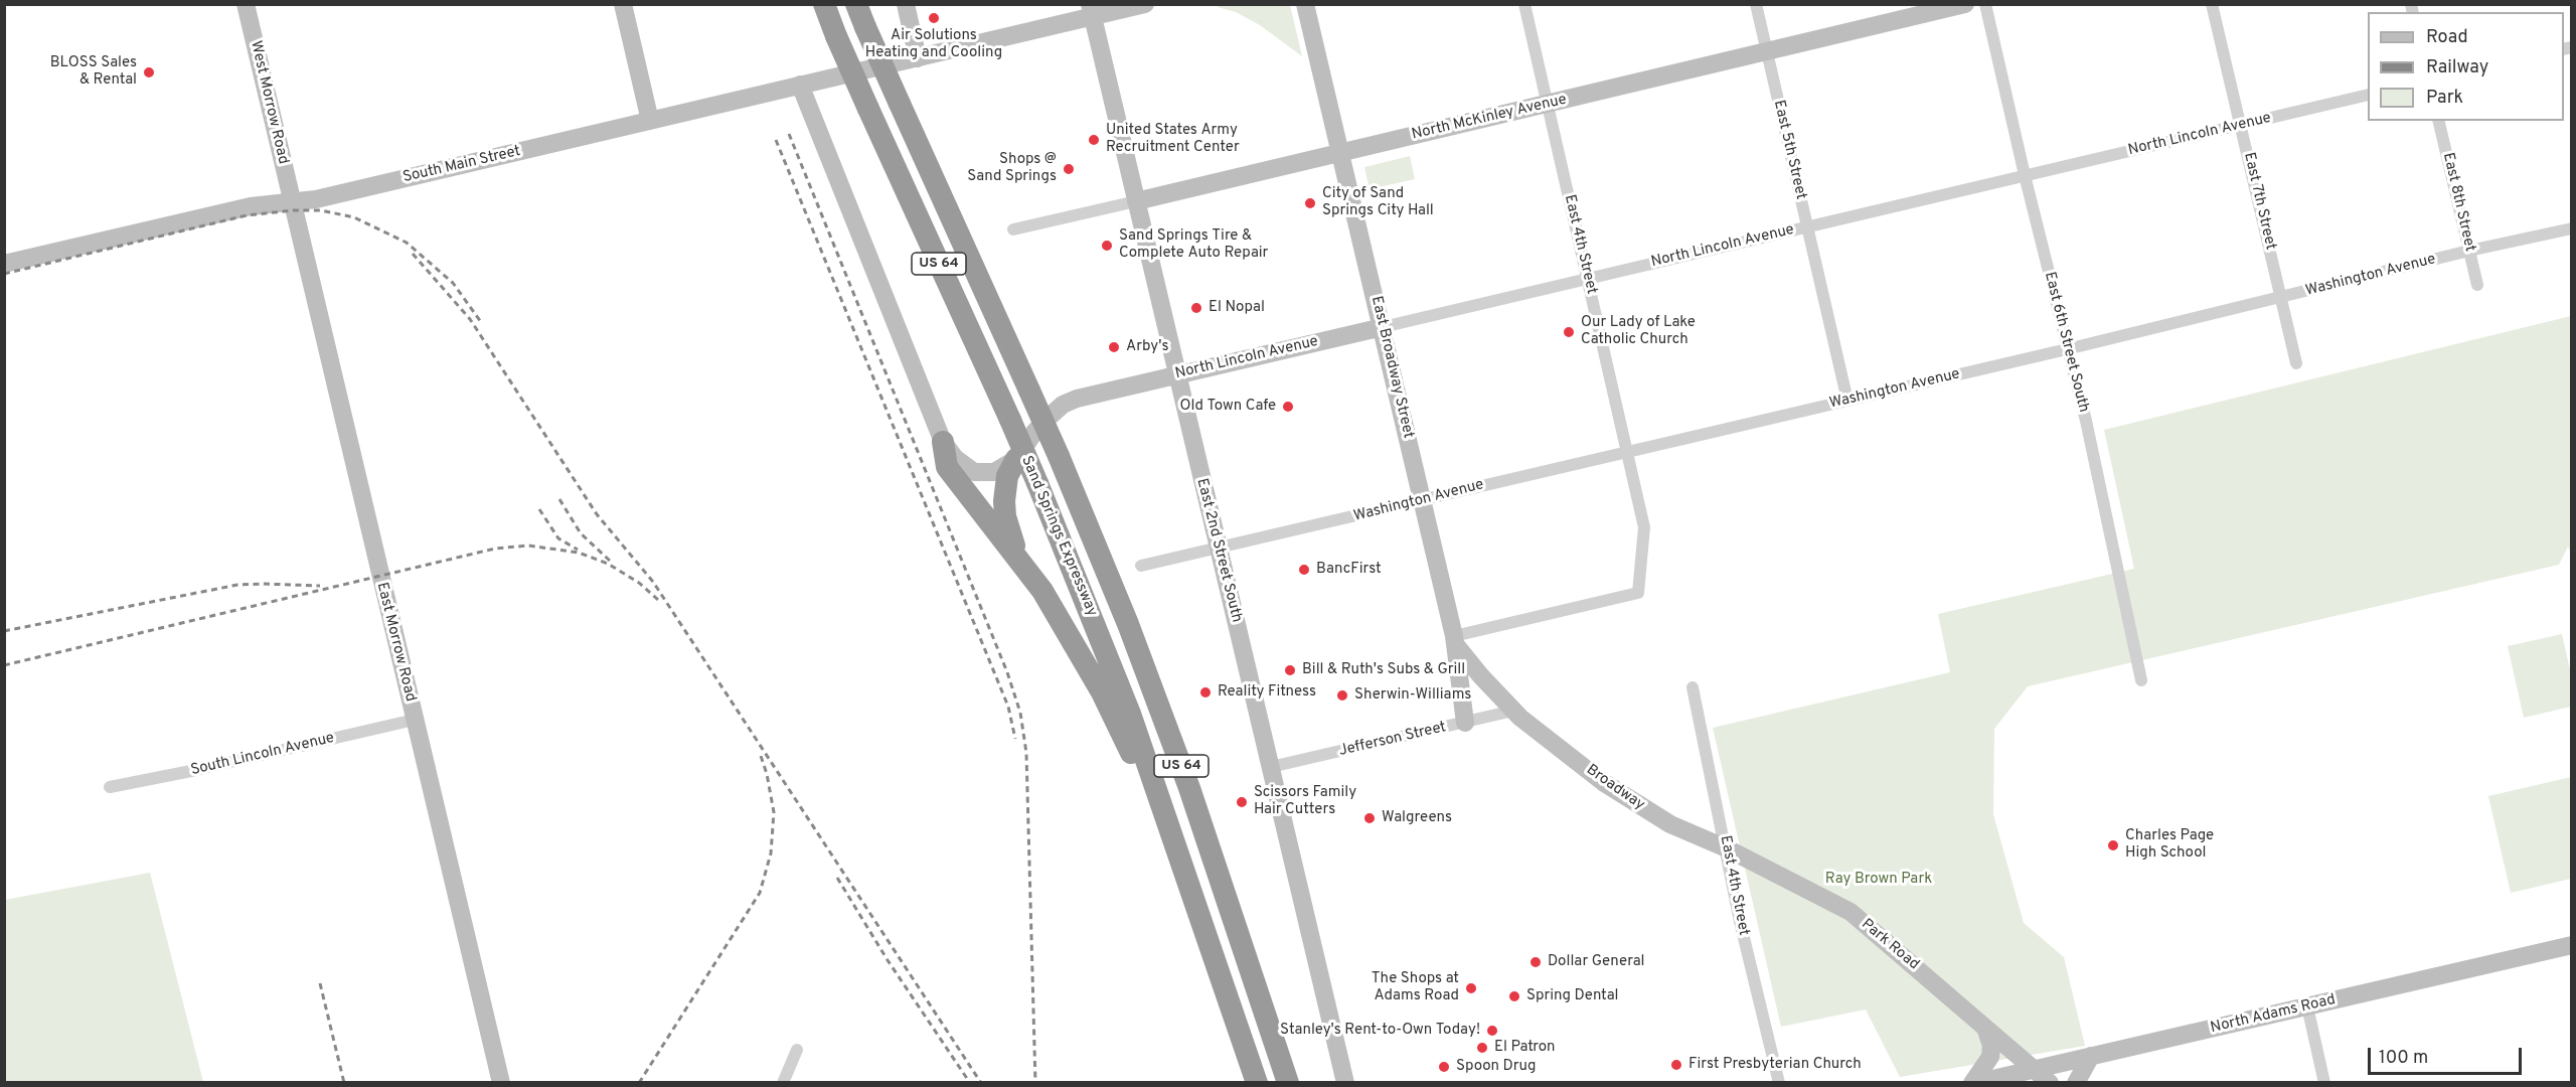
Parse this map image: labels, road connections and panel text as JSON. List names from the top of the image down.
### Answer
{
  "streets": {
    "highway": ["US 64", "Sand Springs Expressway"],
    "main road": [
      "West Morrow Road",
      "North McKinley Avenue",
      "North Lincoln Avenue",
      "South Main Street",
      "East Broadway Street",
      "East 2nd Street South",
      "East Morrow Road",
      "Broadway",
      "Park Road",
      "North Adams Road"
    ],
    "street": [
      "East 5th Street",
      "East 7th Street",
      "East 8th Street",
      "East 4th Street",
      "Washington Avenue",
      "East 6th Street South",
      "Jefferson Street",
      "South Lincoln Avenue"
    ]
  },
  "crossings": [
    ["West Morrow Road", "South Main Street"],
    ["West Morrow Road", "East Morrow Road"],
    ["North McKinley Avenue", "East 5th Street"],
    ["North McKinley Avenue", "East 4th Street"],
    ["North McKinley Avenue", "East Broadway Street"],
    ["North McKinley Avenue", "East 2nd Street South"],
    ["North Lincoln Avenue", "East 5th Street"],
    ["North Lincoln Avenue", "East 7th Street"],
    ["North Lincoln Avenue", "East 4th Street"],
    ["North Lincoln Avenue", "East 6th Street South"],
    ["North Lincoln Avenue", "East Broadway Street"],
    ["North Lincoln Avenue", "East 2nd Street South"],
    ["East 5th Street", "Washington Avenue"],
    ["South Main Street", "East 2nd Street South"],
    ["South Main Street", "East Morrow Road"],
    ["East 7th Street", "Washington Avenue"],
    ["East 8th Street", "Washington Avenue"],
    ["East 4th Street", "Washington Avenue"],
    ["East 4th Street", "East Broadway Street"],
    ["East 4th Street", "Broadway"],
    ["East 4th Street", "Park Road"],
    ["Washington Avenue", "East 6th Street South"],
    ["Washington Avenue", "East Broadway Street"],
    ["Washington Avenue", "East 2nd Street South"],
    ["East Broadway Street", "Jefferson Street"],
    ["East Broadway Street", "Broadway"],
    ["East 2nd Street South", "Jefferson Street"],
    ["East Morrow Road", "South Lincoln Avenue"],
    ["Jefferson Street", "Broadway"],
    ["Broadway", "Park Road"],
    ["Park Road", "North Adams Road"]
  ],
  "parks": ["Ray Brown Park"],
  "places": [
    "Air Solutions Heating and Cooling",
    "BLOSS Sales & Rental",
    "United States Army Recruitment Center",
    "Shops @ Sand Springs",
    "City of Sand Springs City Hall",
    "Sand Springs Tire & Complete Auto Repair",
    "El Nopal",
    "Our Lady of Lake Catholic Church",
    "Arby's",
    "Old Town Cafe",
    "BancFirst",
    "Bill & Ruth's Subs & Grill",
    "Reality Fitness",
    "Sherwin-Williams",
    "Scissors Family Hair Cutters",
    "Walgreens",
    "Charles Page High School",
    "Dollar General",
    "The Shops at Adams Road",
    "Spring Dental",
    "Stanley's Rent-to-Own Today!",
    "El Patron",
    "First Presbyterian Church",
    "Spoon Drug"
  ],
  "legend": ["Road", "Railway", "Park"],
  "scale_bar": "100 m"
}
